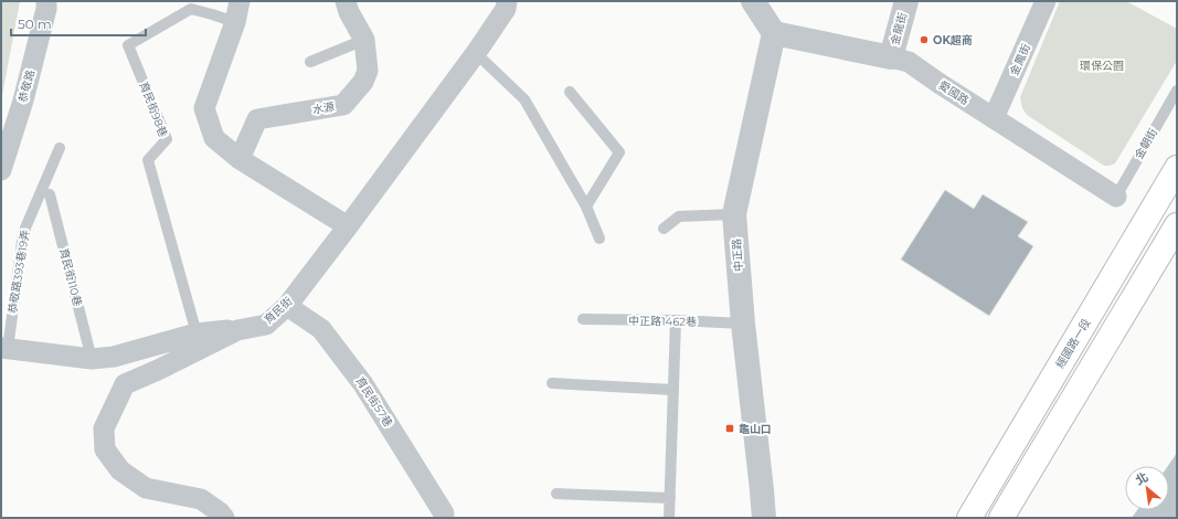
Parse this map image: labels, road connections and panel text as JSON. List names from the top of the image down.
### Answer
{
  "streets": {
    "main road": ["經國路一段"],
    "street": [
      "金龍街",
      "金鳳街",
      "恭敬路",
      "愛國路",
      "水源",
      "中正路",
      "育民街",
      "育民街57巷"
    ],
    "lane": [
      "育民街98巷",
      "金朝街",
      "恭敬路393巷19弄",
      "育民街110巷",
      "中正路1462巷"
    ]
  },
  "crossings": [
    ["金龍街", "愛國路"],
    ["金鳳街", "愛國路"],
    ["愛國路", "金朝街"],
    ["愛國路", "中正路"],
    ["中正路", "中正路1462巷"],
    ["育民街", "育民街57巷"]
  ],
  "parks": ["環保公園"],
  "places": {
    "other": ["OK超商"],
    "transit": ["龜山口"]
  },
  "scale_bar": "50 m",
  "north": "top left"
}
